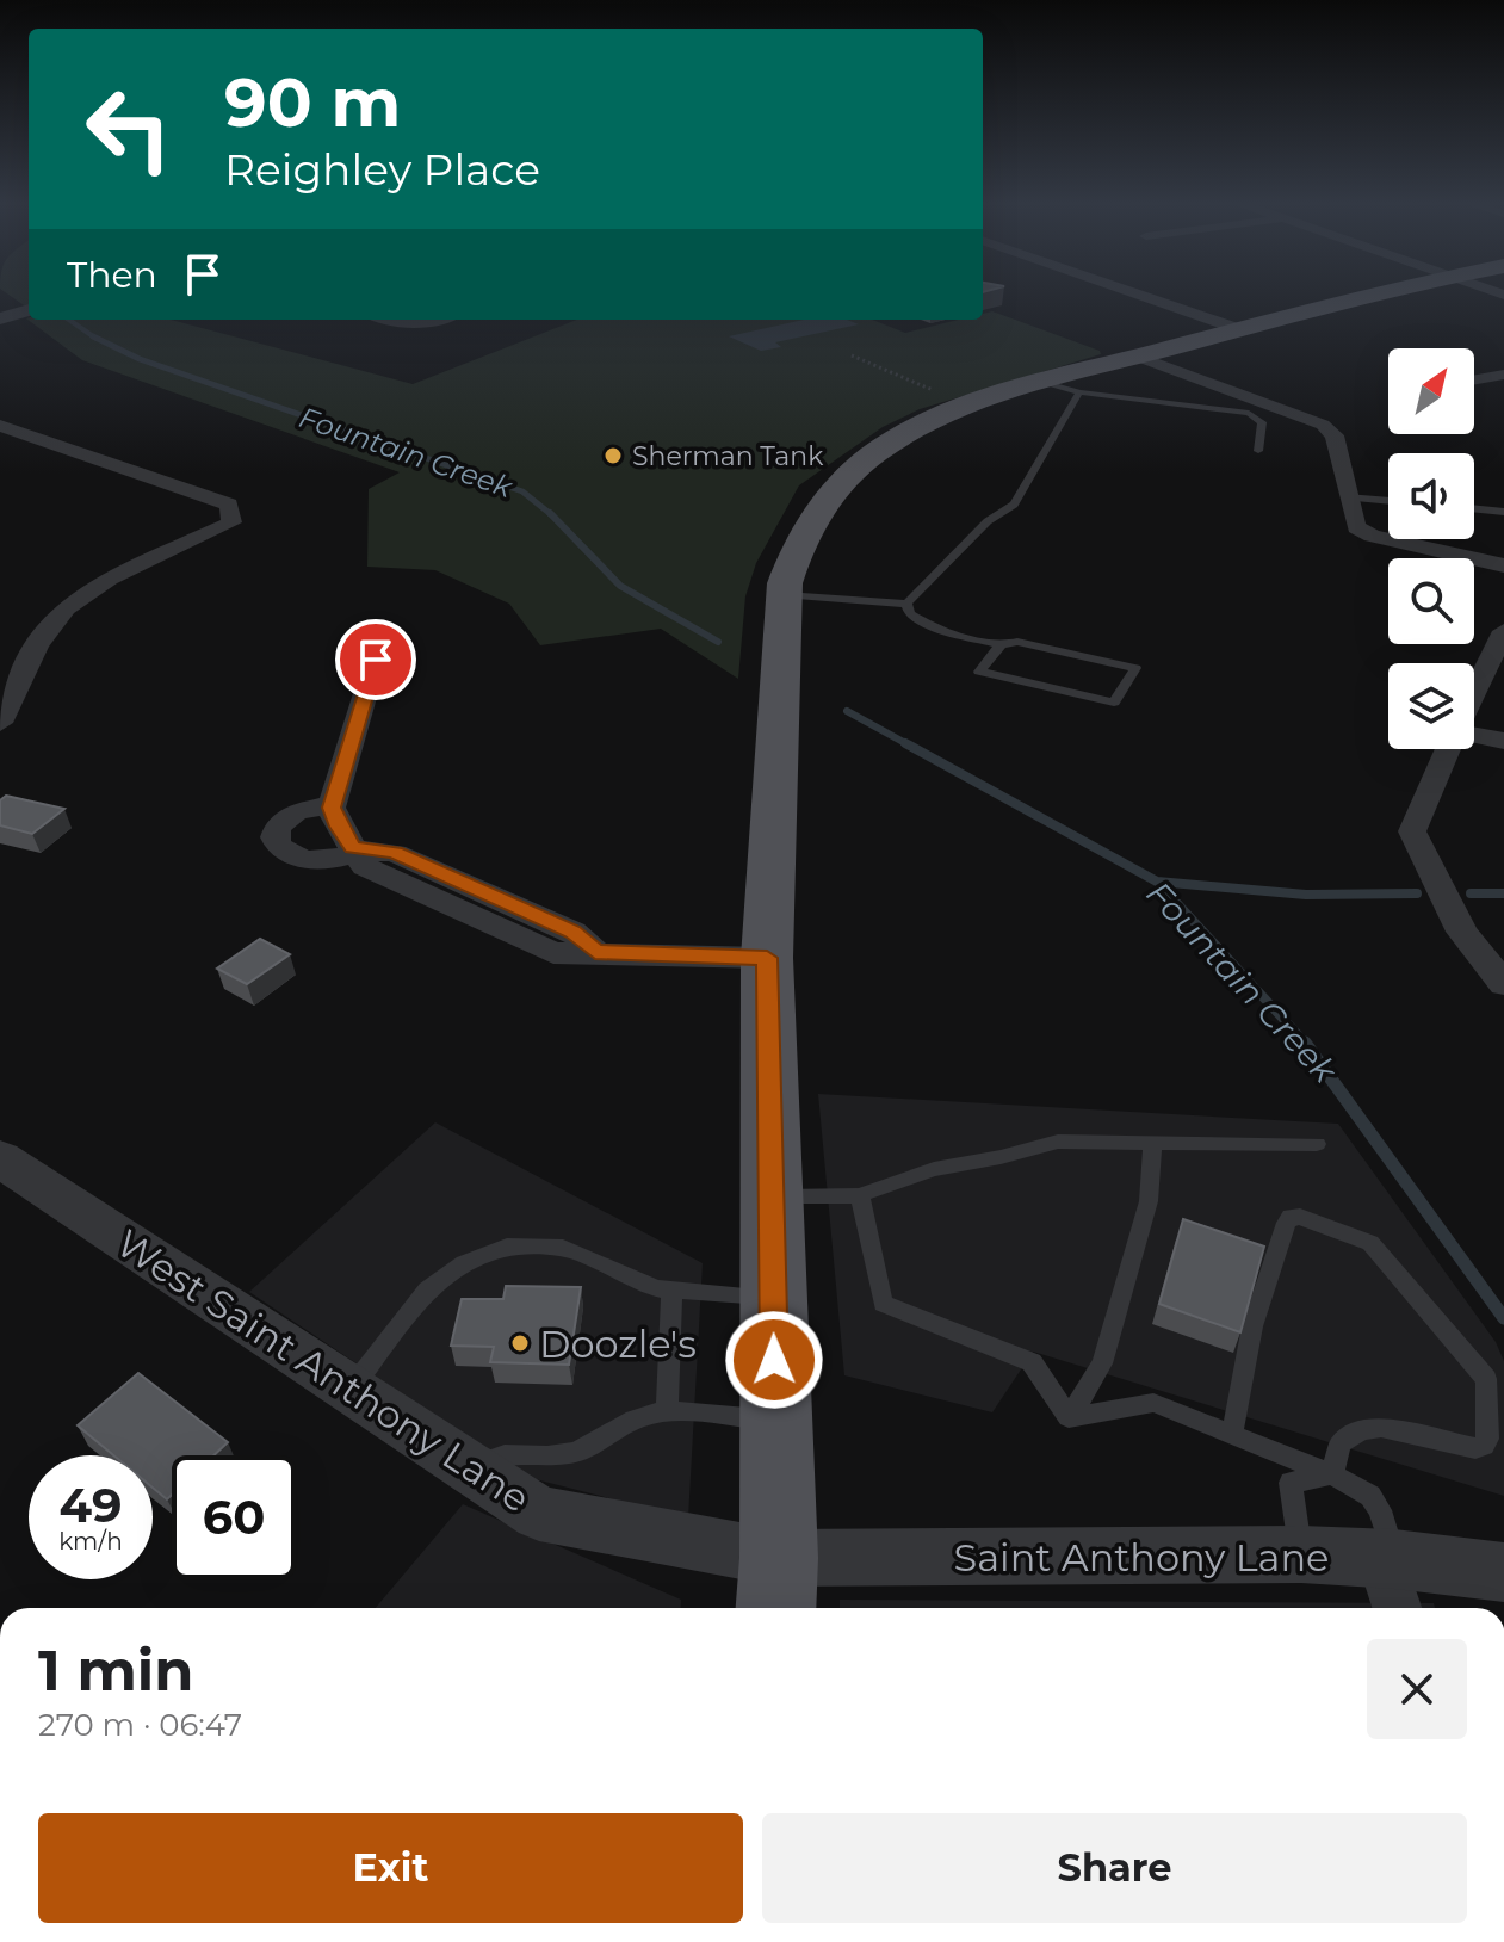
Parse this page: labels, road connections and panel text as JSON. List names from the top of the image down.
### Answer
{
  "streets": {
    "street": ["West Saint Anthony Lane", "Saint Anthony Lane"]
  },
  "crossings": [
    ["West Saint Anthony Lane", "Saint Anthony Lane"]
  ],
  "water": ["Fountain Creek"],
  "places": ["Sherman Tank", "Doozle's"],
  "north": "top right",
  "page": {
    "turn": ["90 m", "Reighley Place"],
    "then": "Then",
    "speed": "49 km/h",
    "limit": "60",
    "heading": ["1 min", "270 m · 06:47"],
    "buttons": ["Exit", "Share"]
  }
}
